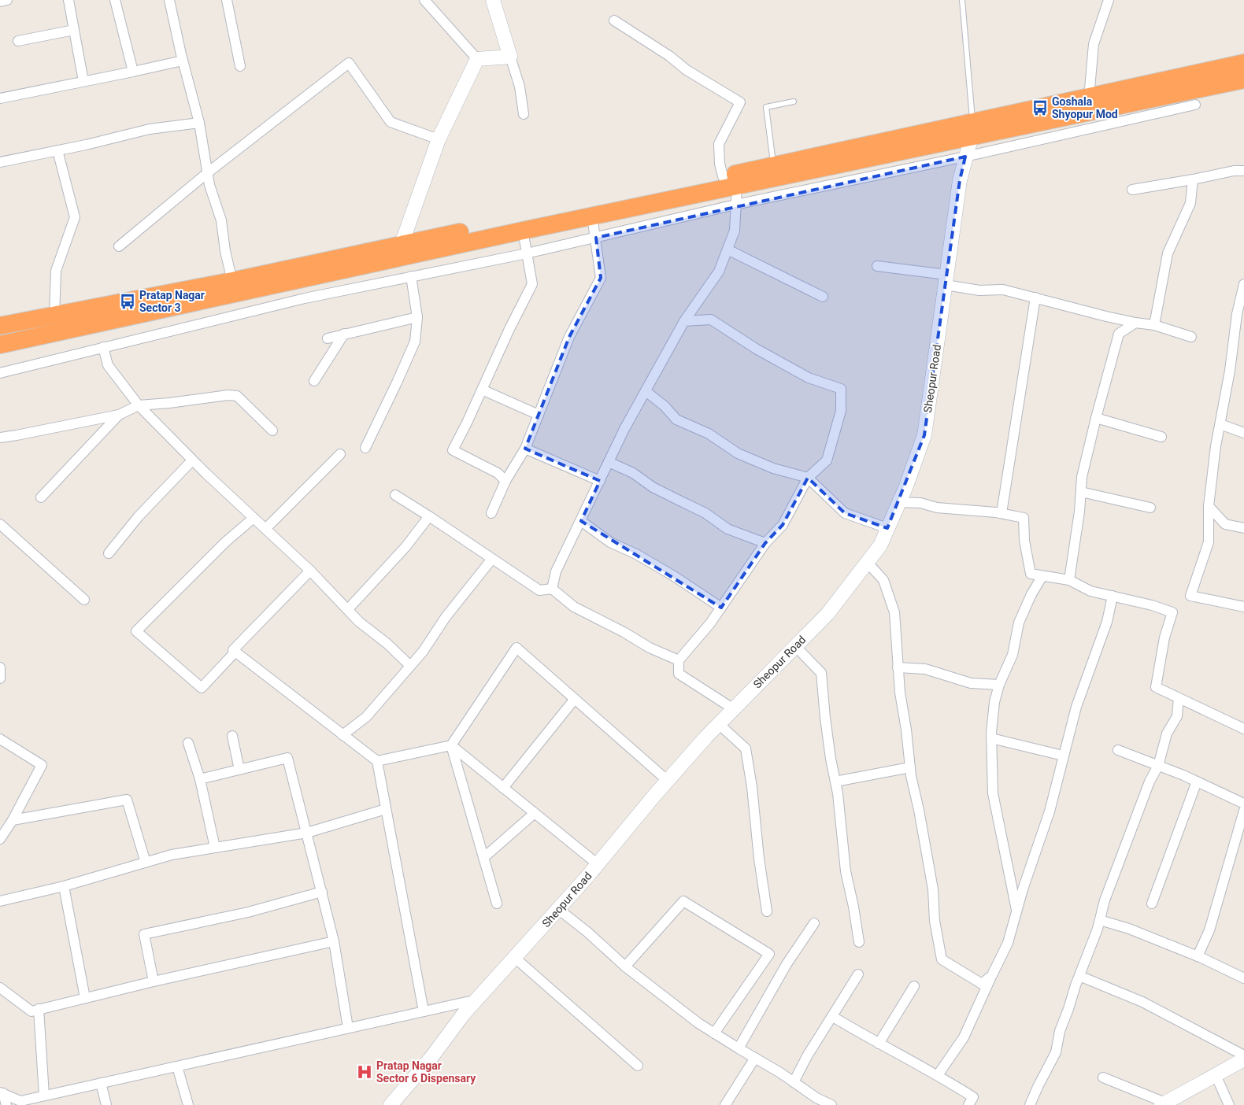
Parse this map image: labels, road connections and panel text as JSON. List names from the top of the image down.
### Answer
{
  "streets": {
    "street": ["Sheopur Road"]
  },
  "places": {
    "bus stop": ["Goshala Shyopur Mod", "Pratap Nagar Sector 3"],
    "hospital": ["Pratap Nagar Sector 6 Dispensary"]
  }
}
